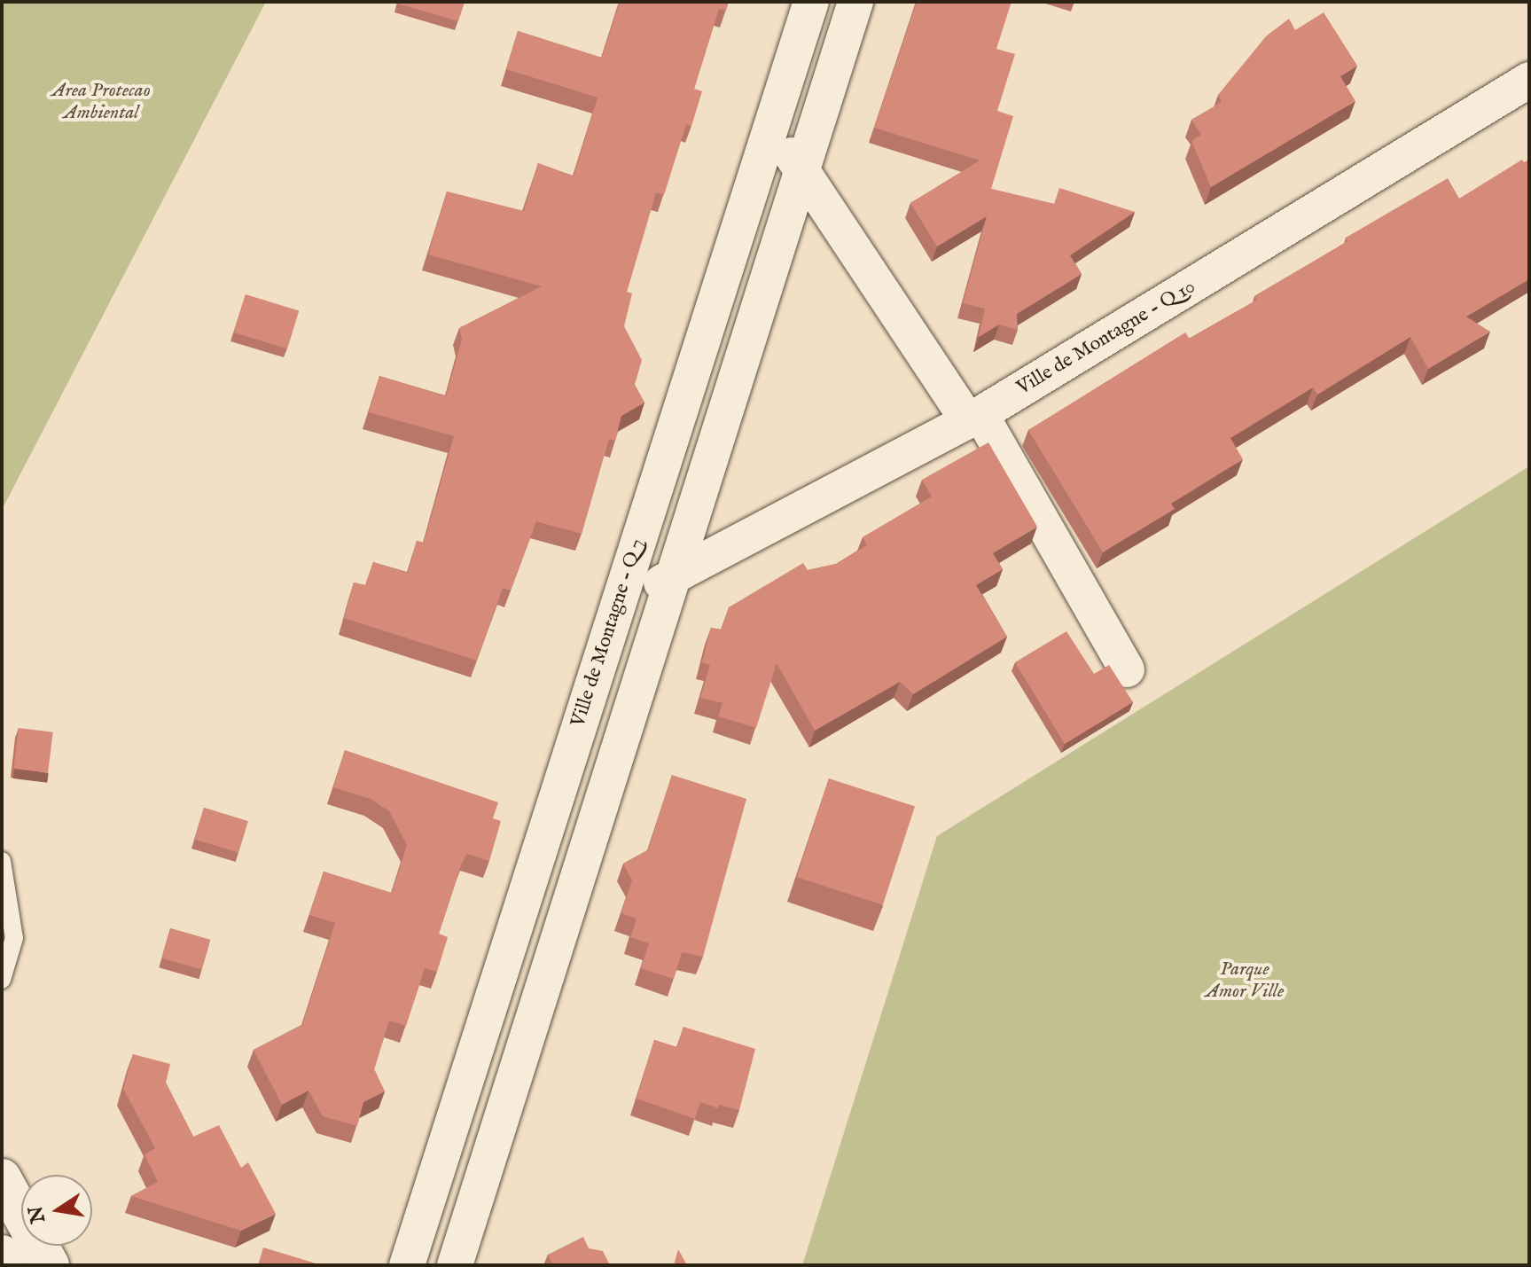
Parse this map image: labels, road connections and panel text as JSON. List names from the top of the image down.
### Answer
{
  "streets": {
    "street": ["Ville de Montagne - Q 10", "Ville de Montagne - Q 7"]
  },
  "crossings": [
    ["Ville de Montagne - Q 10", "Ville de Montagne - Q 7"]
  ],
  "parks": ["Area Protecao Ambiental", "Parque Amor Ville"],
  "north": "left"
}
